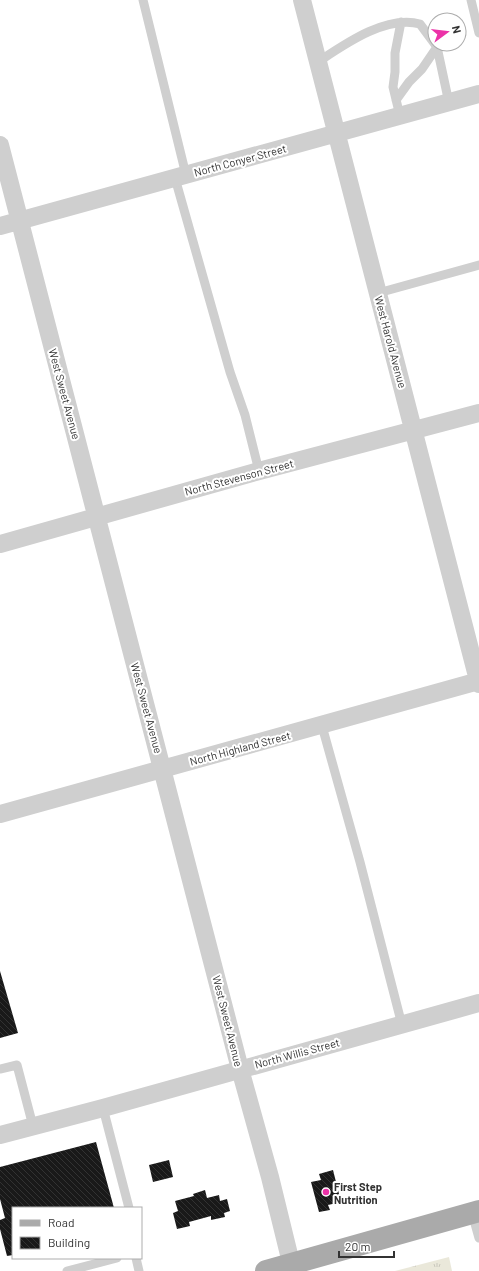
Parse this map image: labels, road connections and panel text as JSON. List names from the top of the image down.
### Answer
{
  "streets": {
    "street": [
      "North Conyer Street",
      "West Harold Avenue",
      "West Sweet Avenue",
      "North Stevenson Street",
      "North Highland Street",
      "North Willis Street"
    ]
  },
  "crossings": [
    ["North Conyer Street", "West Harold Avenue"],
    ["North Conyer Street", "West Sweet Avenue"],
    ["West Harold Avenue", "North Stevenson Street"],
    ["West Harold Avenue", "North Highland Street"],
    ["West Sweet Avenue", "North Stevenson Street"],
    ["West Sweet Avenue", "North Highland Street"],
    ["West Sweet Avenue", "North Willis Street"]
  ],
  "places": ["First Step Nutrition"],
  "legend": ["Road", "Building"],
  "scale_bar": "20 m",
  "north": "right"
}
